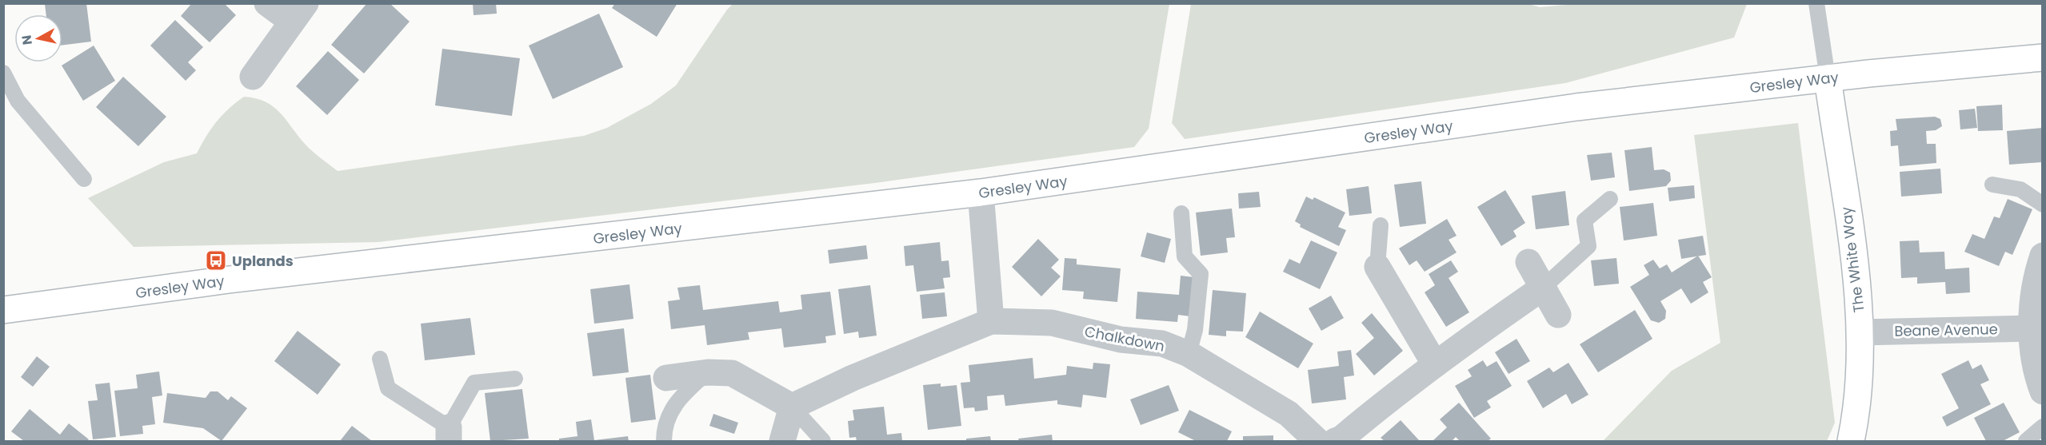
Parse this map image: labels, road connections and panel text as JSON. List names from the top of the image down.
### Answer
{
  "streets": {
    "street": [
      "Gresley Way",
      "The White Way",
      "Beane Avenue",
      "Chalkdown"
    ]
  },
  "crossings": [
    ["Gresley Way", "The White Way"],
    ["The White Way", "Beane Avenue"]
  ],
  "places": {
    "bus stop": ["Uplands"]
  },
  "north": "left"
}
